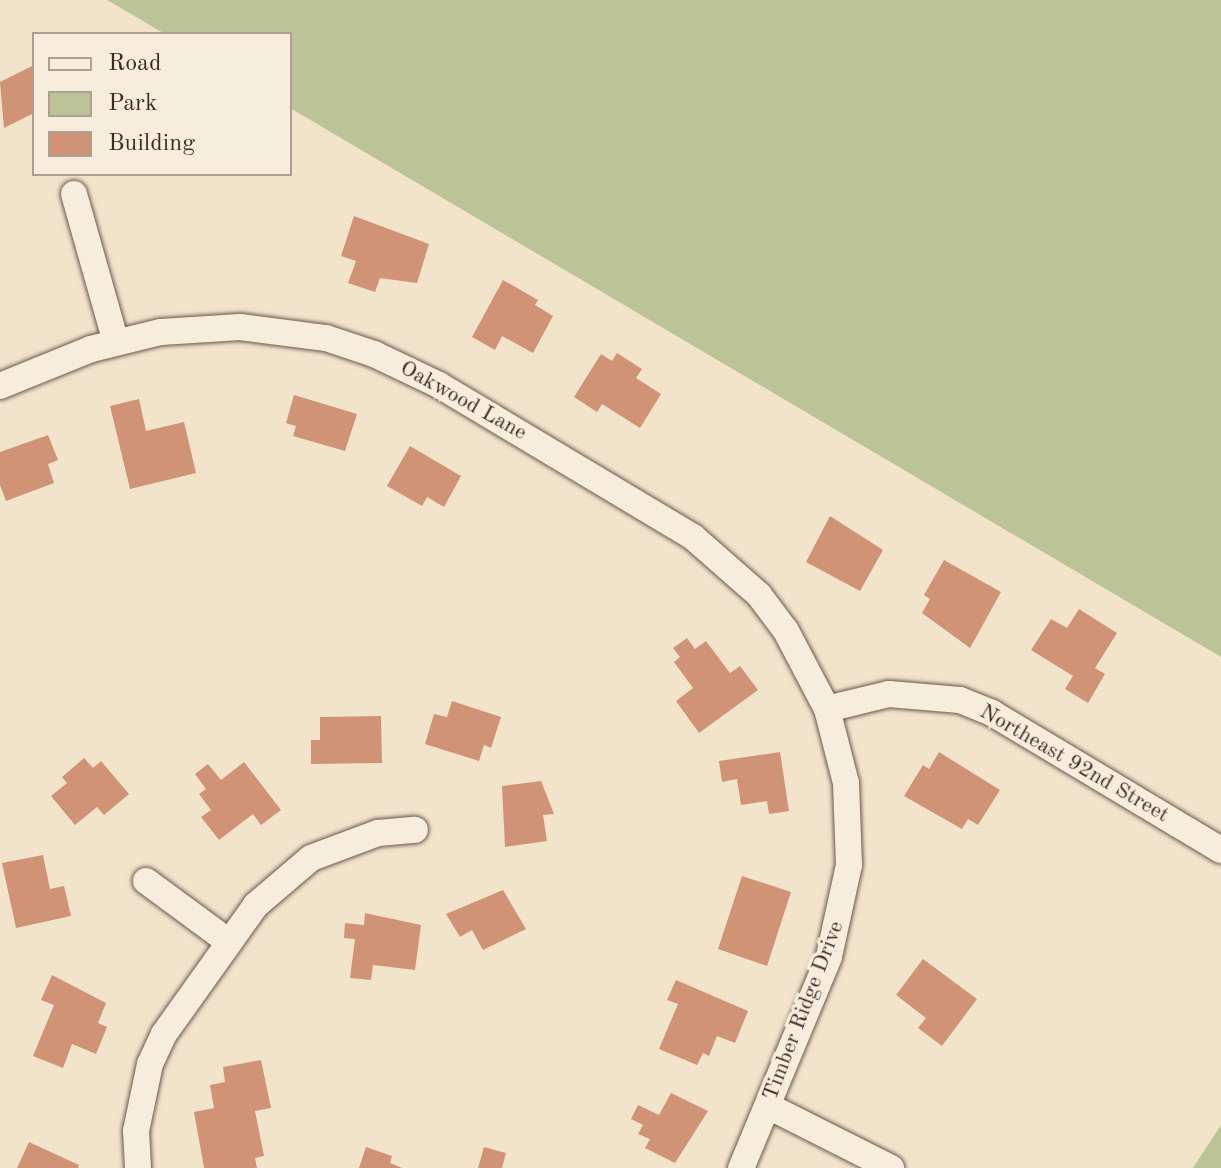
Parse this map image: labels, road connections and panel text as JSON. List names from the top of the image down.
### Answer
{
  "streets": {
    "street": ["Oakwood Lane", "Northeast 92nd Street", "Timber Ridge Drive"]
  },
  "crossings": [
    ["Oakwood Lane", "Northeast 92nd Street"],
    ["Oakwood Lane", "Timber Ridge Drive"],
    ["Northeast 92nd Street", "Timber Ridge Drive"]
  ],
  "legend": ["Road", "Park", "Building"]
}
